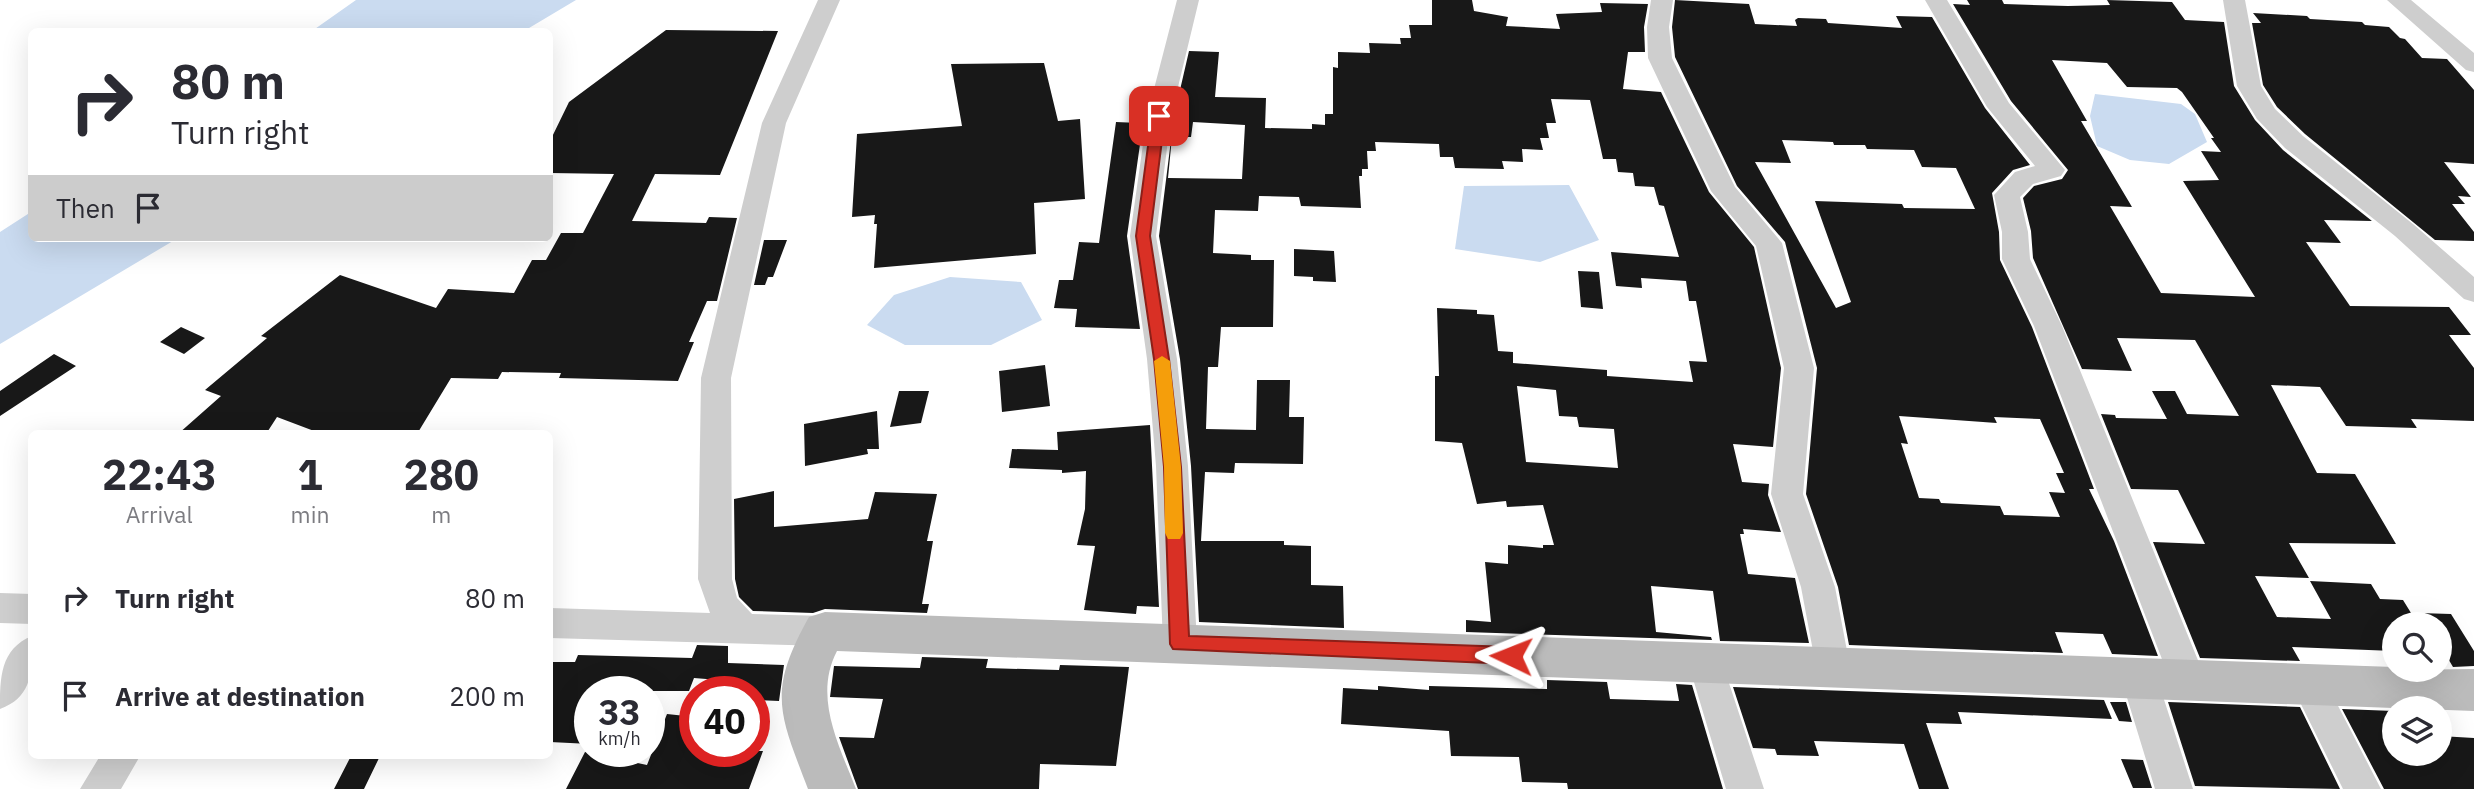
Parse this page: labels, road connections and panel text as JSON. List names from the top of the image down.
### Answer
{
  "page": {
    "turn": ["80 m", "Turn right"],
    "then": "Then",
    "eta": [
      "22:43",
      "Arrival",
      "1",
      "min",
      "280",
      "m"
    ],
    "list": [
      {
        "name": "Turn right",
        "value": "80 m"
      },
      {
        "name": "Arrive at destination",
        "value": "200 m"
      }
    ],
    "speed": "33 km/h",
    "limit": "40"
  }
}
